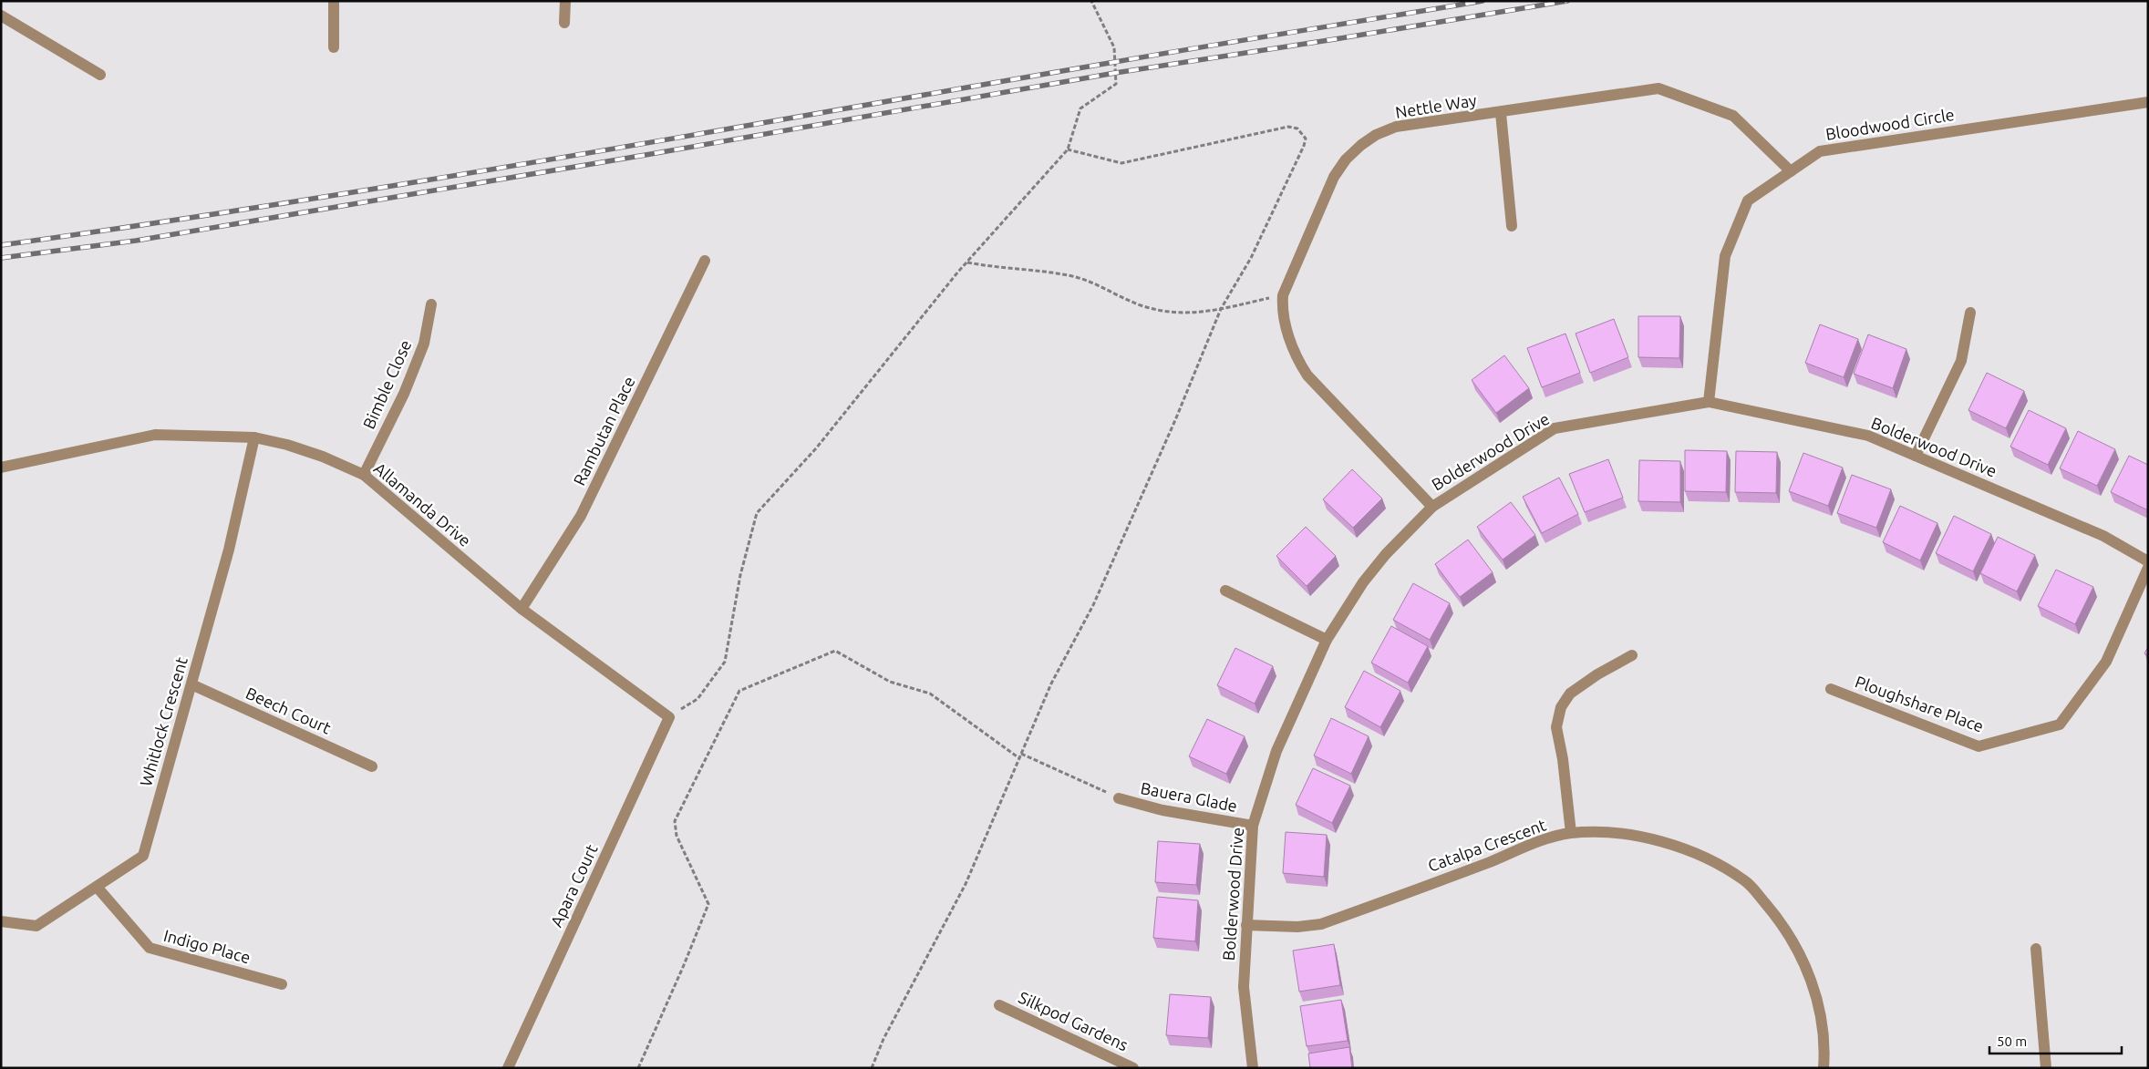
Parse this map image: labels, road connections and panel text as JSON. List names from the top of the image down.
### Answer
{
  "streets": {
    "street": [
      "Nettle Way",
      "Bloodwood Circle",
      "Bimble Close",
      "Rambutan Place",
      "Bolderwood Drive",
      "Allamanda Drive",
      "Ploughshare Place",
      "Beech Court",
      "Whitlock Crescent",
      "Bauera Glade",
      "Catalpa Crescent",
      "Apara Court",
      "Indigo Place",
      "Silkpod Gardens"
    ]
  },
  "crossings": [
    ["Nettle Way", "Bloodwood Circle"],
    ["Nettle Way", "Bolderwood Drive"],
    ["Bloodwood Circle", "Bolderwood Drive"],
    ["Bimble Close", "Allamanda Drive"],
    ["Rambutan Place", "Allamanda Drive"],
    ["Bolderwood Drive", "Bauera Glade"],
    ["Bolderwood Drive", "Catalpa Crescent"],
    ["Allamanda Drive", "Whitlock Crescent"],
    ["Allamanda Drive", "Apara Court"],
    ["Beech Court", "Whitlock Crescent"],
    ["Whitlock Crescent", "Indigo Place"]
  ],
  "scale_bar": "50 m"
}
